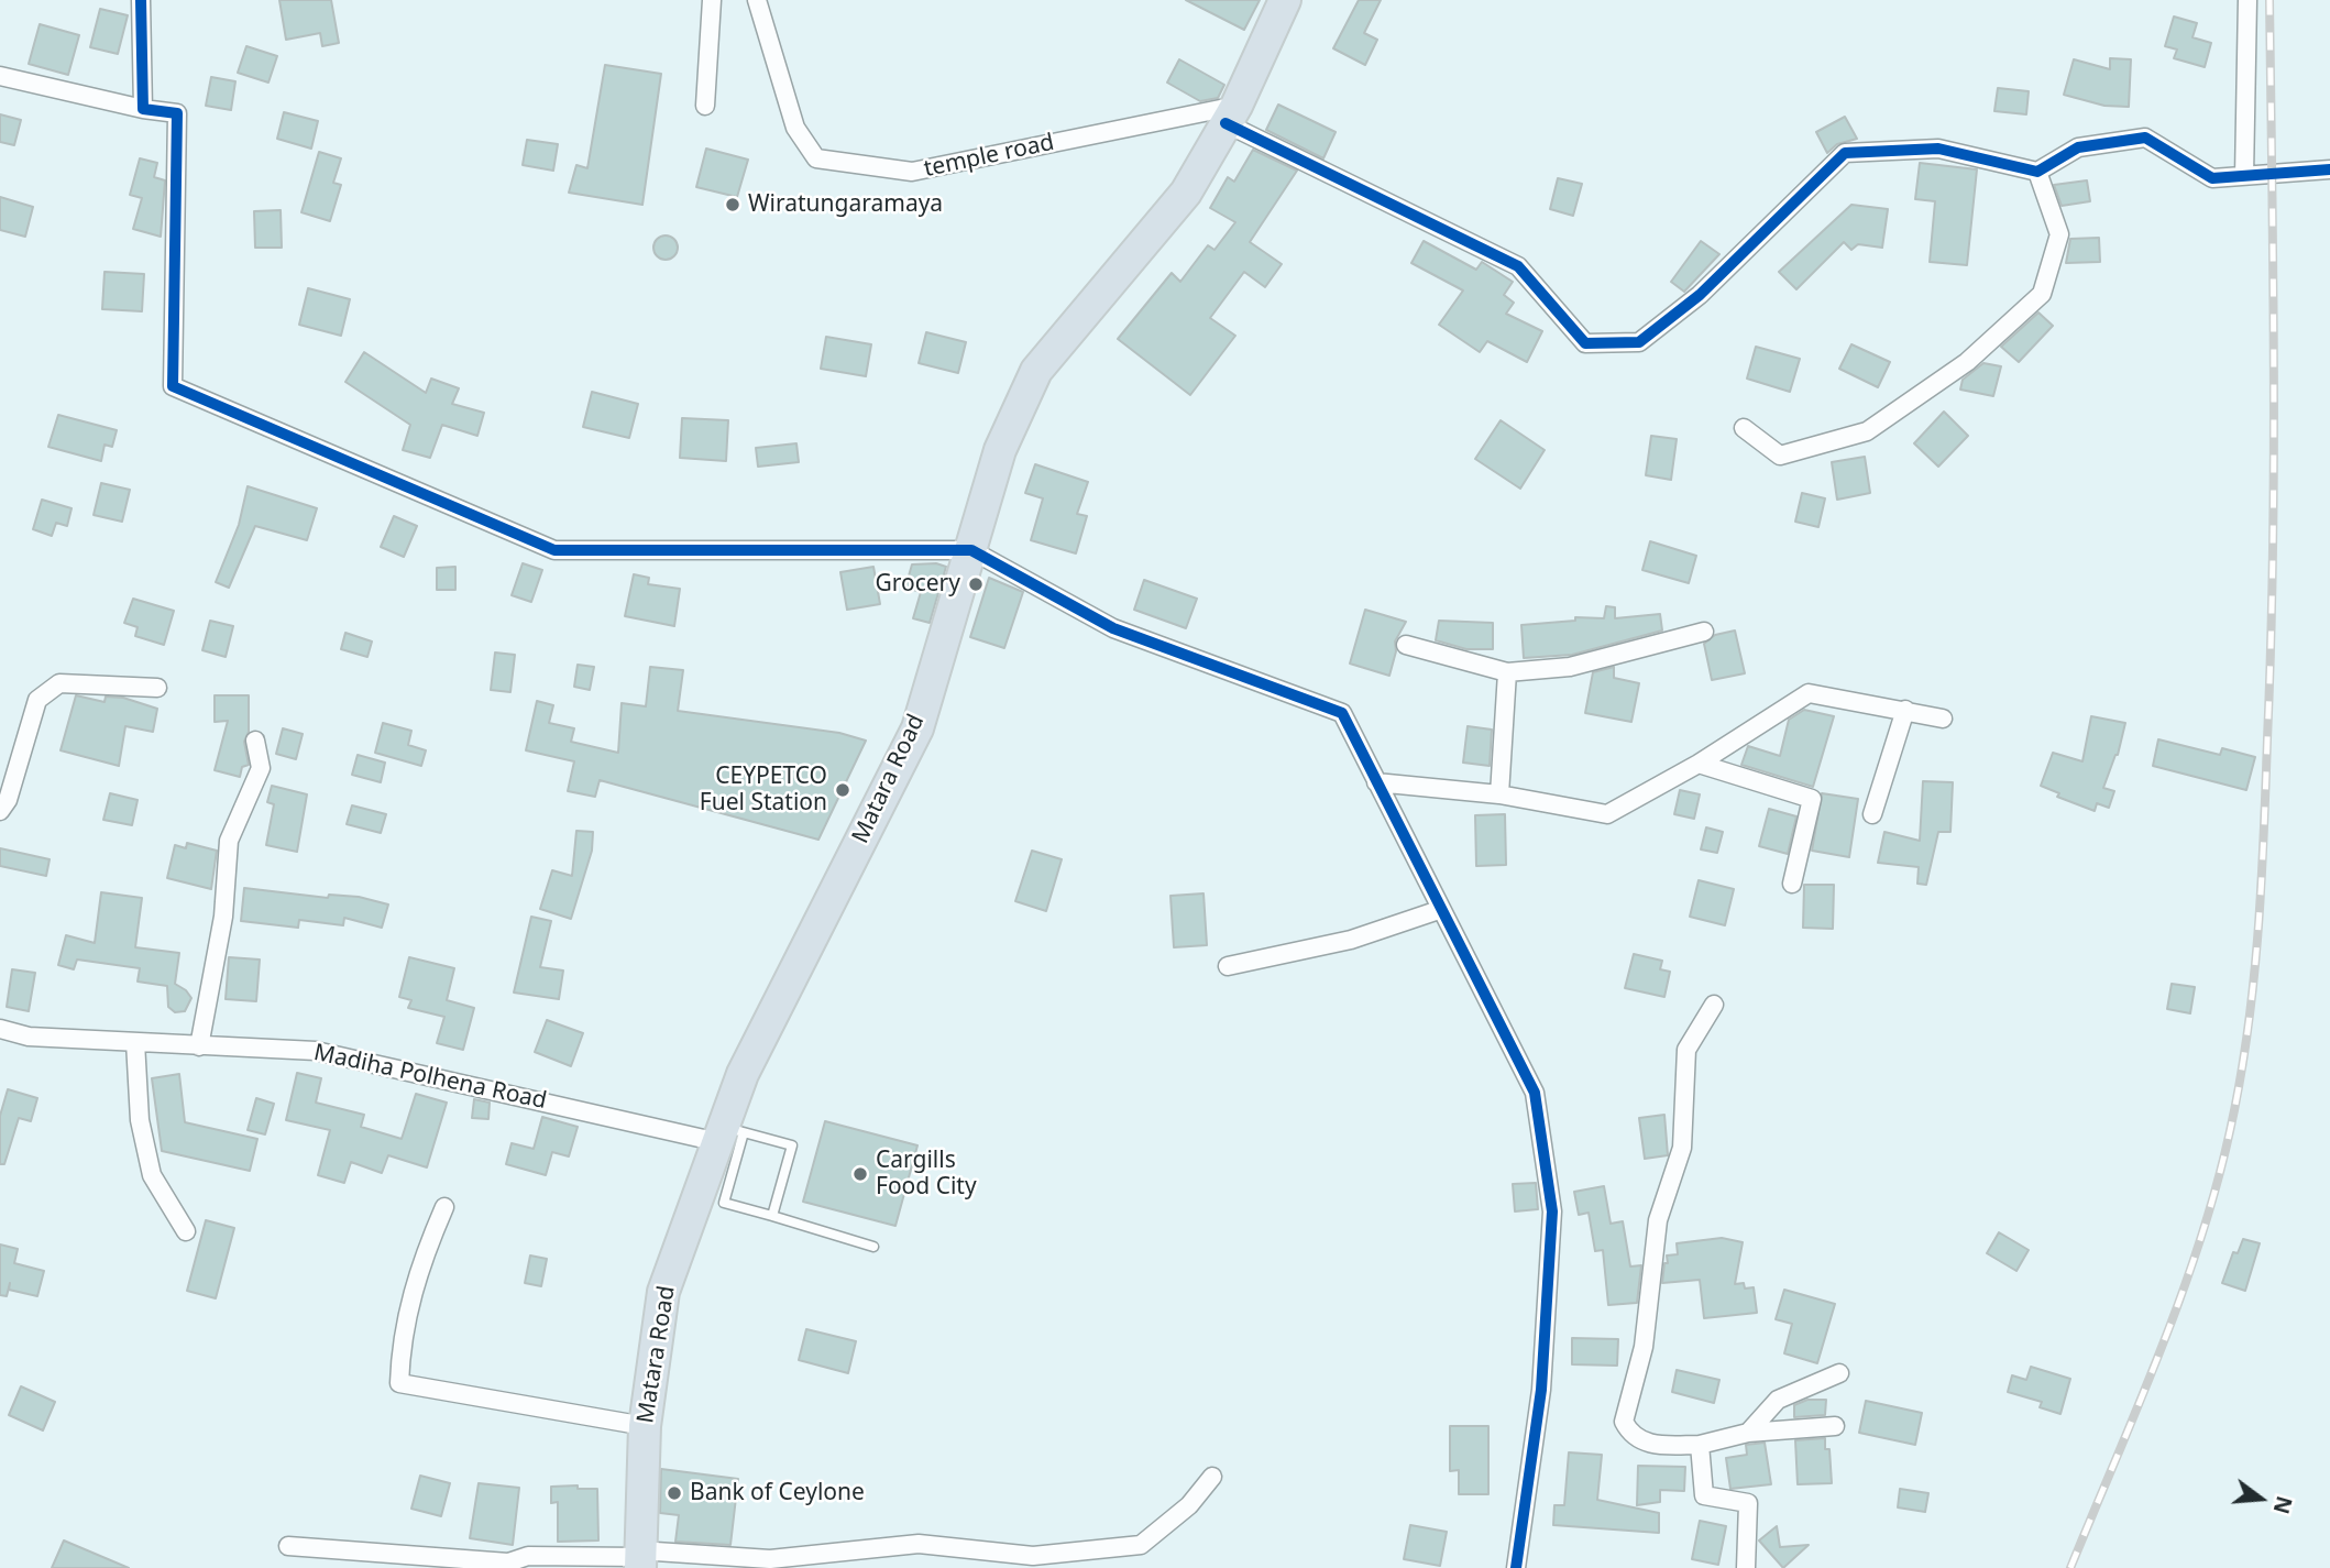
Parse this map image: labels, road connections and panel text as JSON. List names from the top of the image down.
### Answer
{
  "streets": {
    "highway": ["Matara Road"],
    "street": ["temple road", "Madiha Polhena Road"]
  },
  "crossings": [
    ["temple road", "Matara Road"],
    ["Matara Road", "Madiha Polhena Road"]
  ],
  "places": [
    "Wiratungaramaya",
    "Grocery",
    "CEYPETCO Fuel Station",
    "Cargills Food City",
    "Bank of Ceylone"
  ],
  "north": "right"
}
